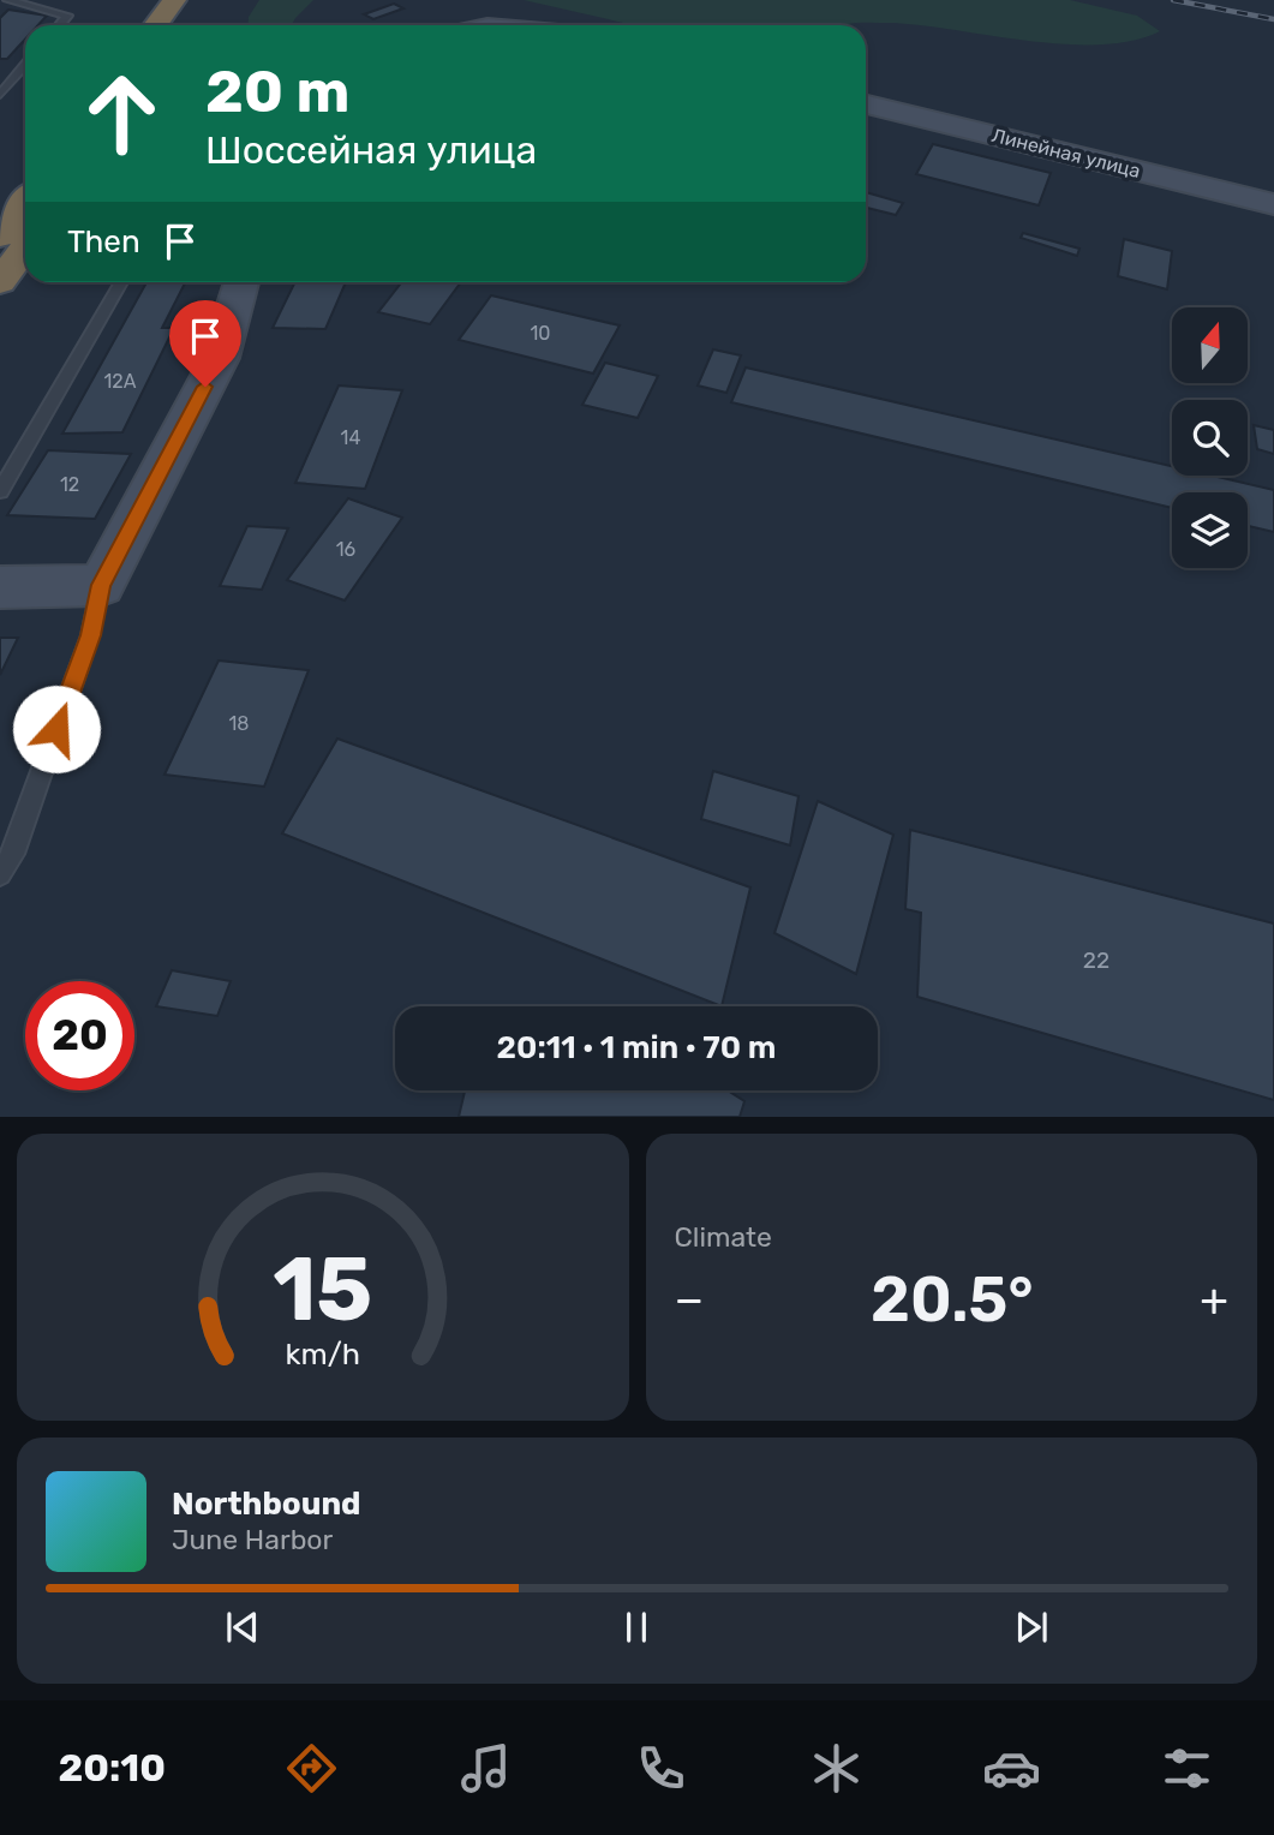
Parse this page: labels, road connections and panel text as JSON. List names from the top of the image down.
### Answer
{
  "streets": {
    "street": ["Линейная улица"]
  },
  "house_numbers": [
    "10",
    "12А",
    "14",
    "12",
    "16",
    "18",
    "22"
  ],
  "north": "top",
  "page": {
    "turn": ["20 m", "Шоссейная улица"],
    "then": "Then",
    "limit": "20",
    "trip": "20:11 · 1 min · 70 m",
    "tile": "Climate",
    "heat": ["−", "20.5°", "+"],
    "song": ["Northbound", "June Harbor"],
    "tabs": "20:10",
    "gauge": ["15", "km/h"]
  }
}
